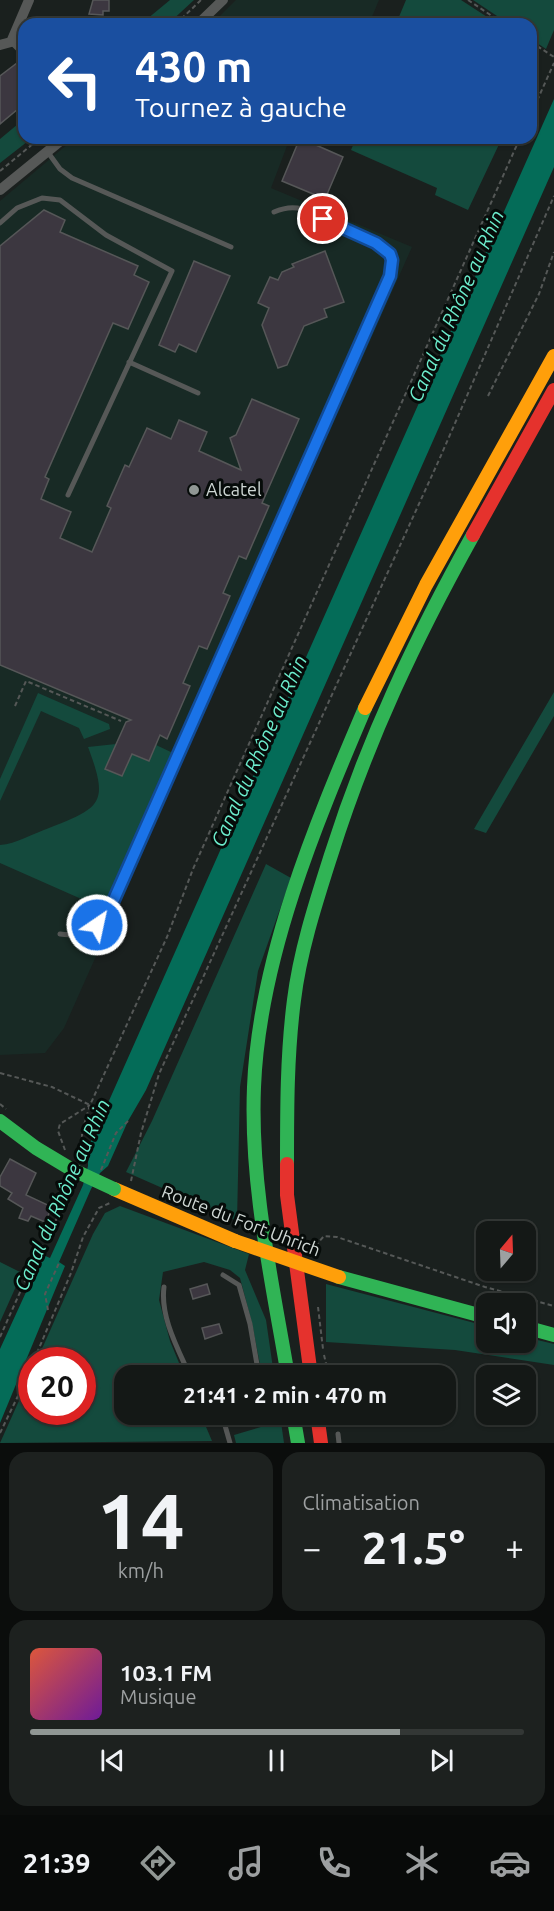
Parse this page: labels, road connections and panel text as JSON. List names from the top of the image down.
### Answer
{
  "streets": {
    "main road": ["Route du Fort Uhrich"]
  },
  "water": ["Canal du Rhône au Rhin"],
  "places": ["Alcatel"],
  "north": "top",
  "page": {
    "turn": ["430 m", "Tournez à gauche"],
    "limit": "20",
    "trip": "21:41 · 2 min · 470 m",
    "tile": [
      ["14", "km/h"],
      "Climatisation"
    ],
    "heat": ["−", "21.5°", "+"],
    "song": ["103.1 FM", "Musique"],
    "tabs": "21:39"
  }
}
